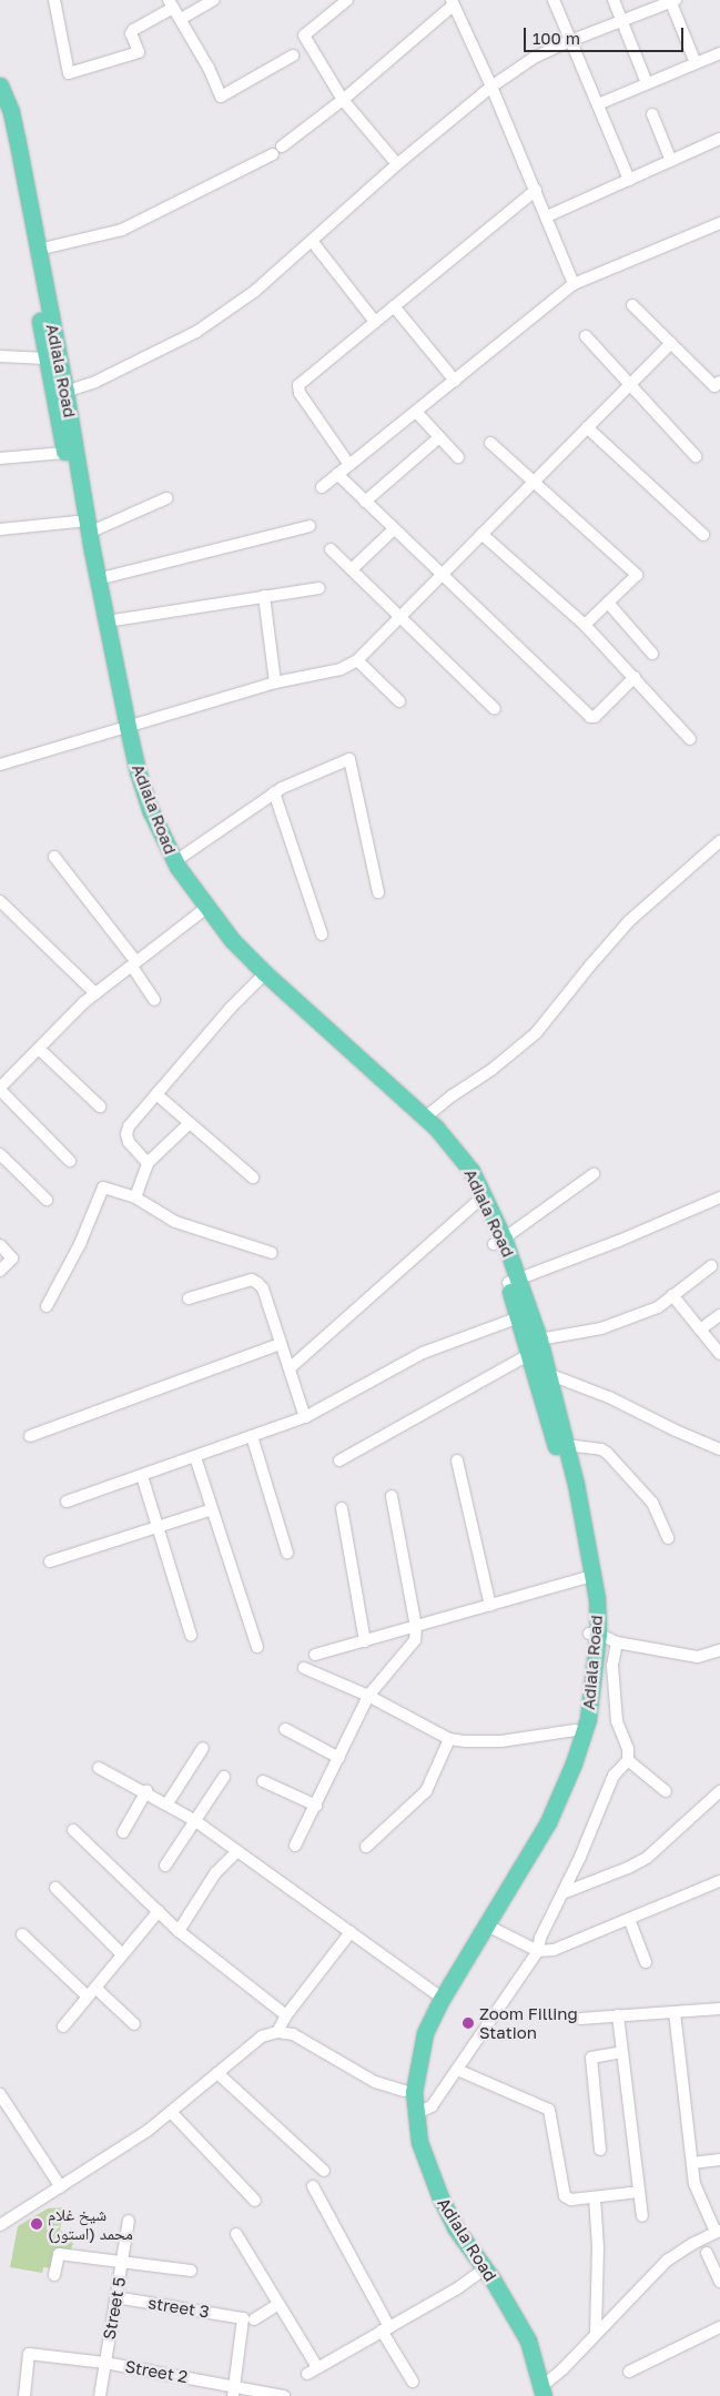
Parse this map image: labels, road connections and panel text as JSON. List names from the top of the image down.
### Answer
{
  "streets": {
    "main road": ["Adiala Road"],
    "street": ["street 3", "Street 5", "Street 2"]
  },
  "crossings": [
    ["street 3", "Street 5"],
    ["Street 5", "Street 2"]
  ],
  "places": ["Zoom Filling Station", "شیخ غلام محمد (استور)"],
  "scale_bar": "100 m"
}
